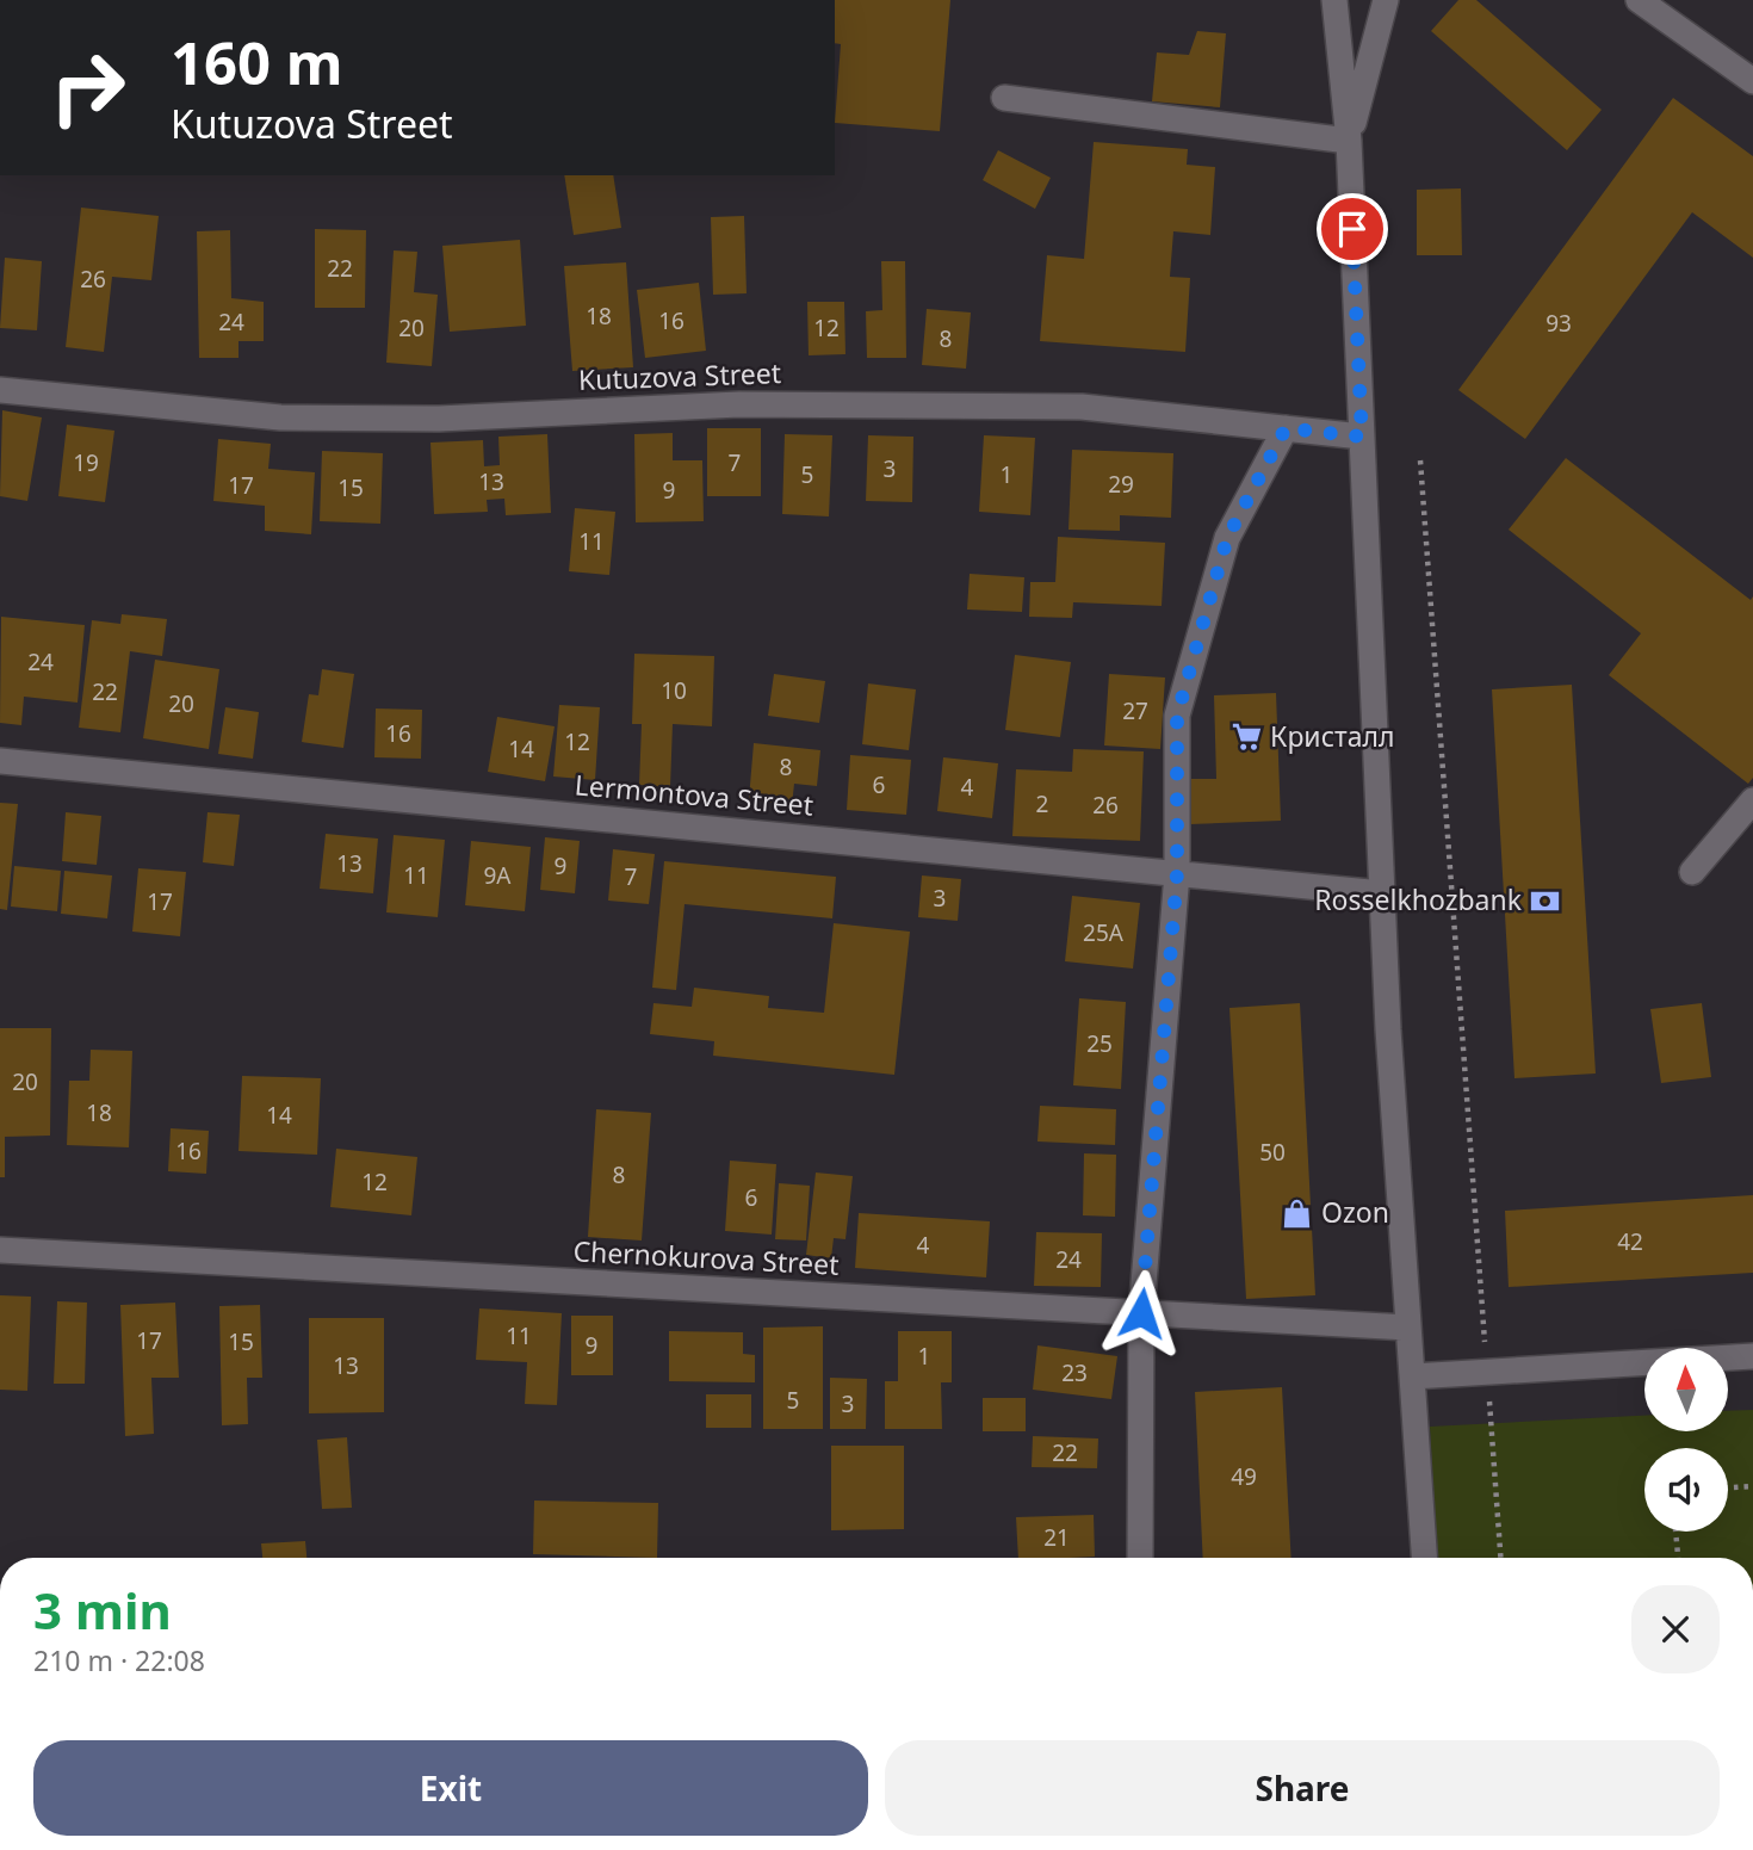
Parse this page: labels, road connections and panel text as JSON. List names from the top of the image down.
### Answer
{
  "streets": {
    "street": ["Kutuzova Street", "Lermontova Street", "Chernokurova Street"]
  },
  "places": {
    "supermarket": ["Кристалл"],
    "bank": ["Rosselkhozbank"],
    "shop": ["Ozon"]
  },
  "house_numbers": [
    "22",
    "26",
    "18",
    "16",
    "24",
    "93",
    "20",
    "12",
    "8",
    "19",
    "7",
    "3",
    "5",
    "1",
    "13",
    "29",
    "17",
    "15",
    "9",
    "11",
    "24",
    "10",
    "22",
    "20",
    "27",
    "16",
    "12",
    "14",
    "8",
    "6",
    "4",
    "2",
    "26",
    "13",
    "9",
    "11",
    "9А",
    "7",
    "3",
    "17",
    "25А",
    "25",
    "20",
    "18",
    "14",
    "16",
    "50",
    "8",
    "12",
    "6",
    "42",
    "4",
    "24",
    "11",
    "17",
    "15",
    "9",
    "1",
    "13",
    "23",
    "5",
    "3",
    "22",
    "49",
    "21"
  ],
  "north": "top",
  "page": {
    "turn": ["160 m", "Kutuzova Street"],
    "heading": ["3 min", "210 m · 22:08"],
    "buttons": ["Exit", "Share"]
  }
}
